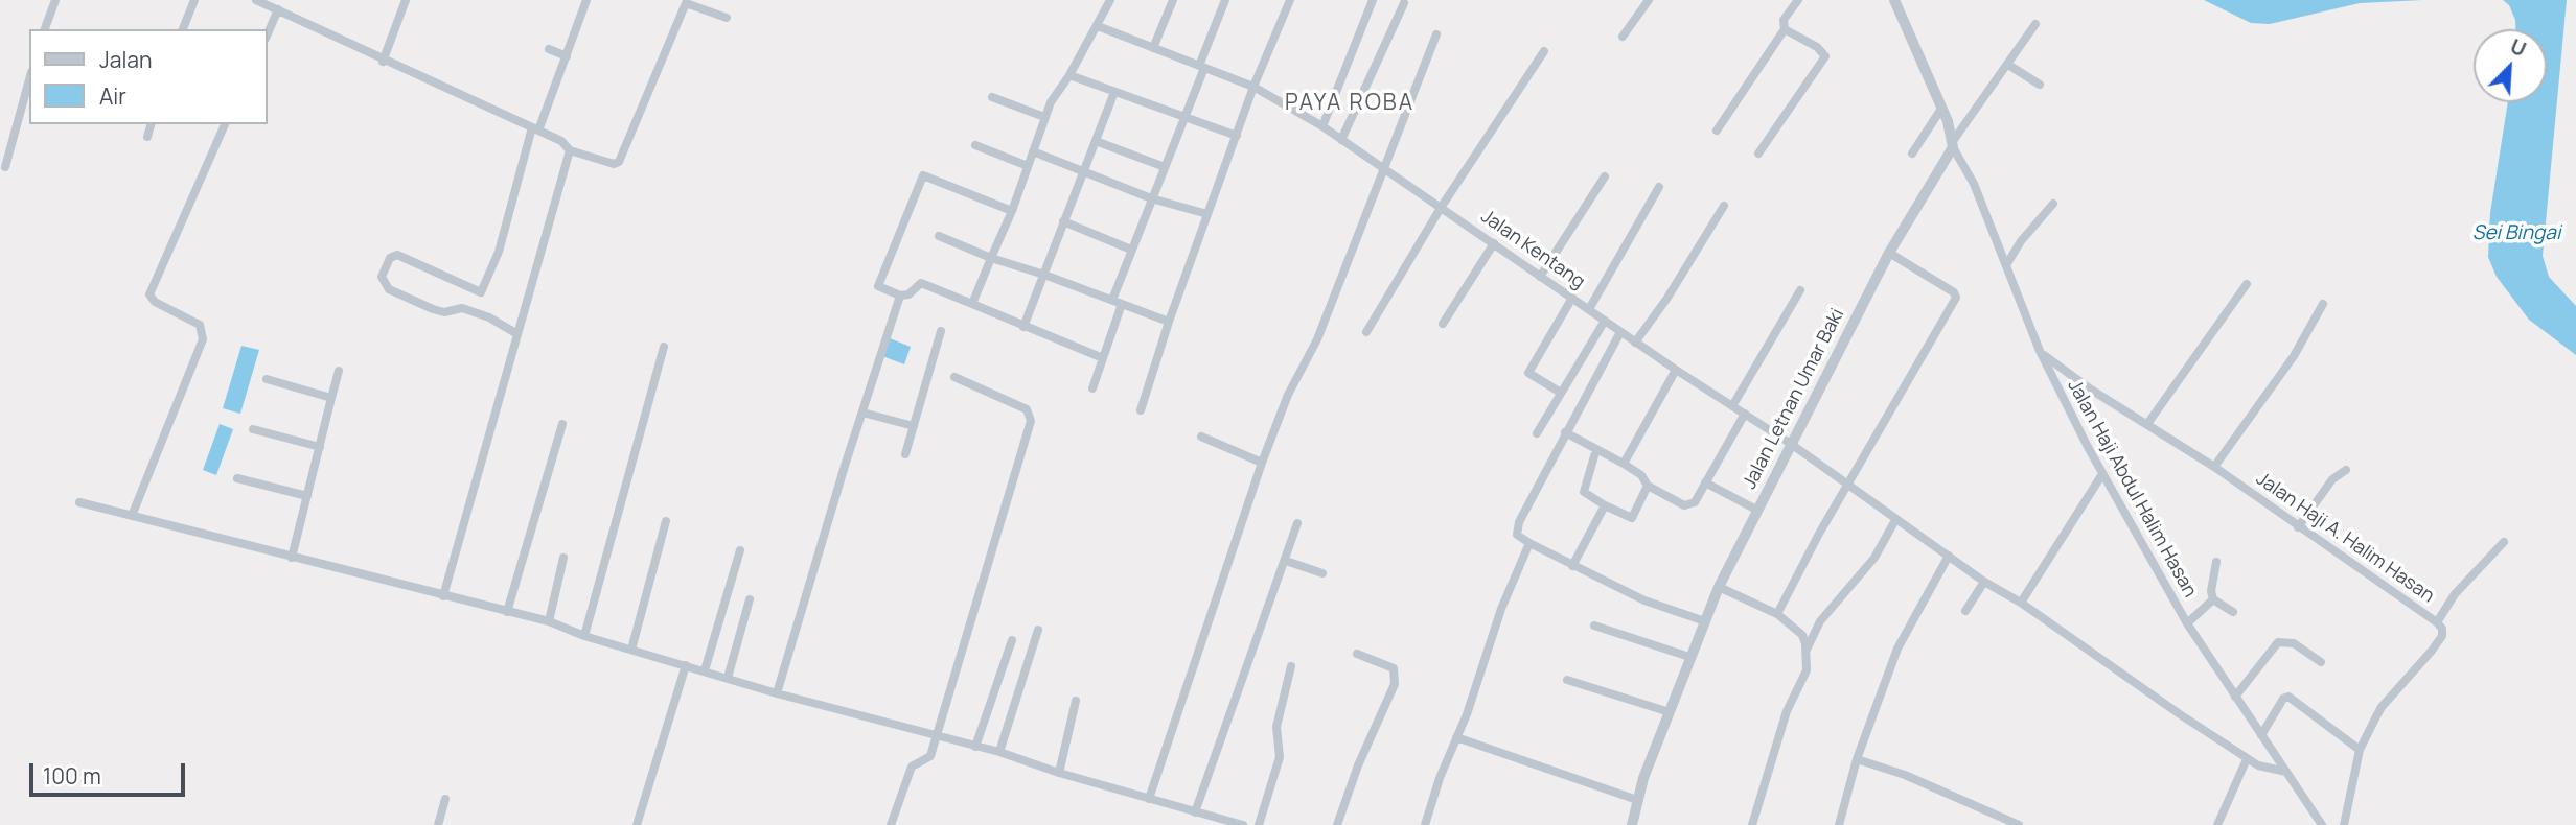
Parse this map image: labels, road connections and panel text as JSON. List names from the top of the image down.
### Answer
{
  "streets": {
    "street": [
      "Jalan Kentang",
      "Jalan Letnan Umar Baki",
      "Jalan Haji Abdul Halim Hasan",
      "Jalan Haji A. Halim Hasan"
    ]
  },
  "crossings": [
    ["Jalan Kentang", "Jalan Letnan Umar Baki"],
    ["Jalan Kentang", "Jalan Haji Abdul Halim Hasan"],
    ["Jalan Letnan Umar Baki", "Jalan Haji Abdul Halim Hasan"],
    ["Jalan Haji Abdul Halim Hasan", "Jalan Haji A. Halim Hasan"]
  ],
  "districts": ["PAYA ROBA"],
  "water": ["Sei Bingai"],
  "legend": ["Jalan", "Air"],
  "scale_bar": "100 m",
  "north": "top right"
}
